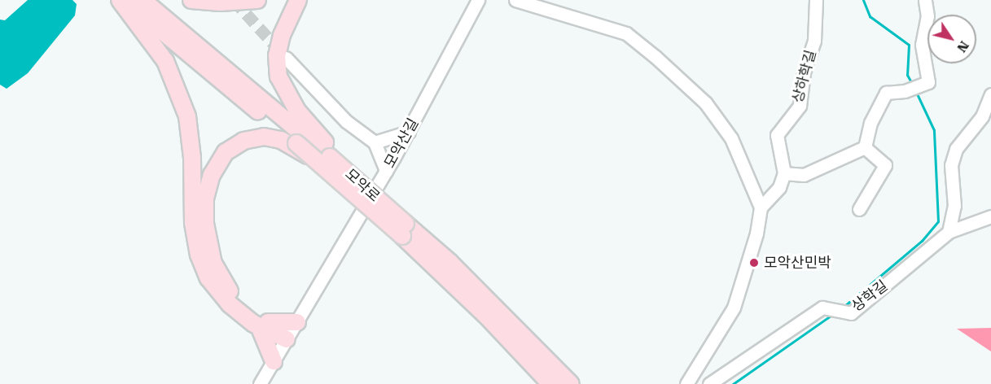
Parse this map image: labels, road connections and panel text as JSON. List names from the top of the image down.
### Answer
{
  "streets": {
    "main road": ["모악로"],
    "street": ["상하학길", "모악산길", "상학길"]
  },
  "places": ["모악산민박"],
  "north": "bottom right"
}
